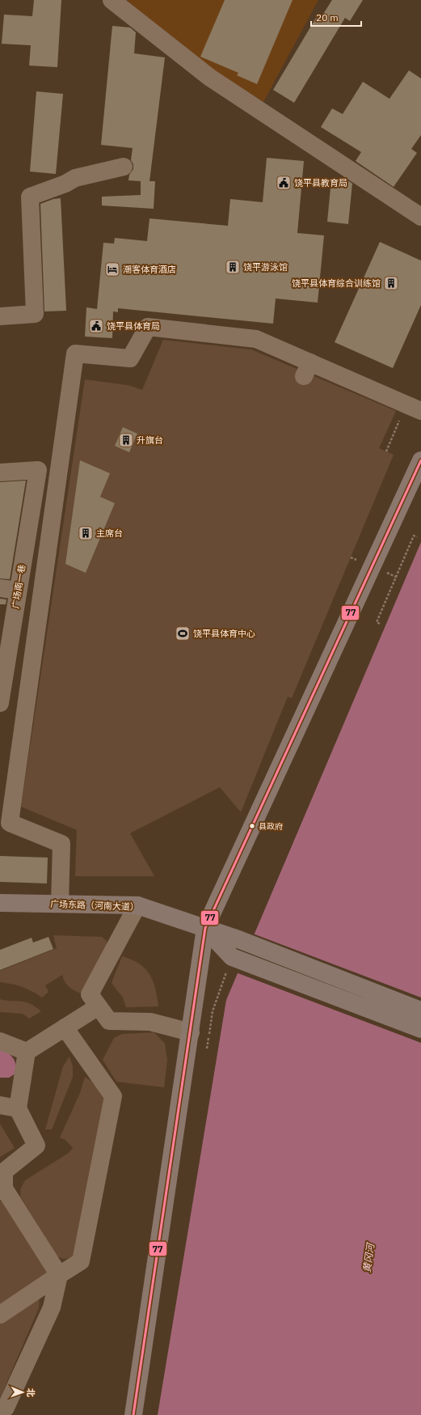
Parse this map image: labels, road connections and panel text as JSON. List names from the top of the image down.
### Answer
{
  "streets": {
    "main road": ["广场东路（河南大道）"],
    "street": ["广场南一巷"]
  },
  "water": ["黄冈河"],
  "places": {
    "public building": ["饶平县教育局", "饶平县体育局"],
    "building": [
      "饶平游泳馆",
      "饶平县体育综合训练馆",
      "升旗台",
      "主席台"
    ],
    "hotel": ["潮客体育酒店"],
    "sports": ["饶平县体育中心"],
    "other": ["县政府"]
  },
  "lines": ["transit line 77"],
  "scale_bar": "20 m",
  "north": "right"
}
